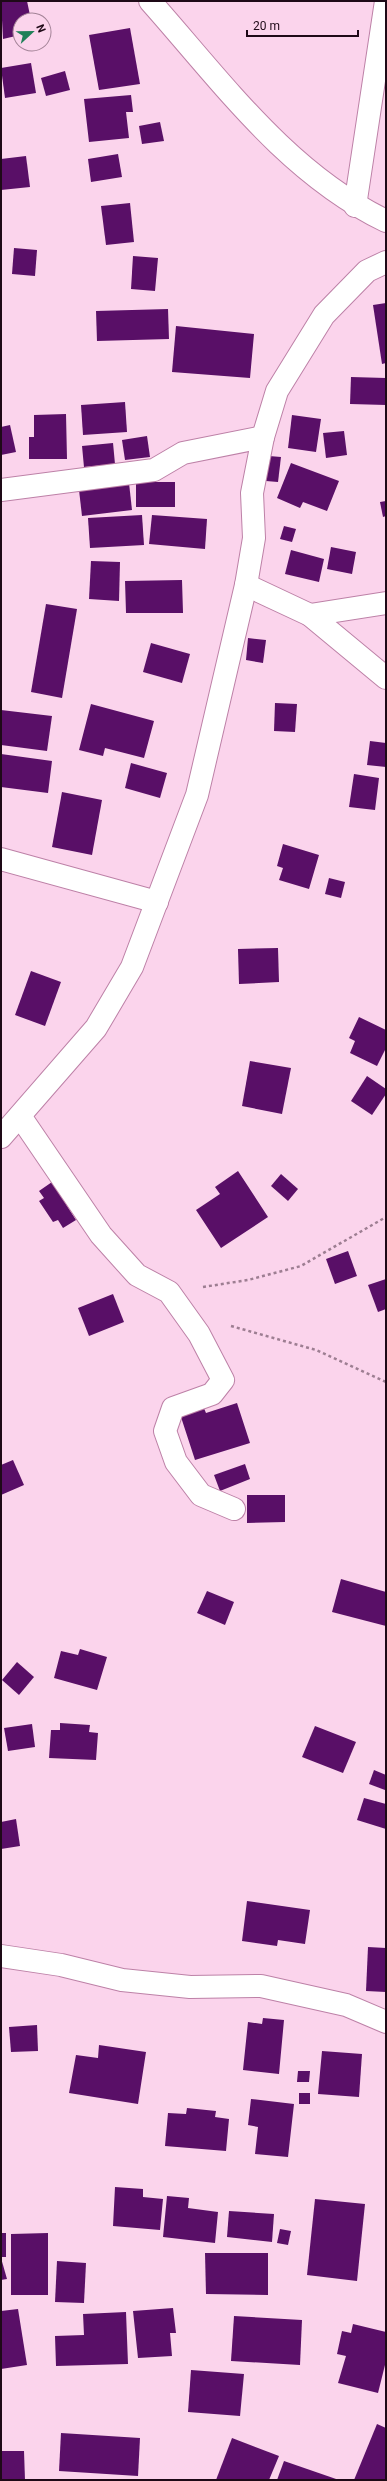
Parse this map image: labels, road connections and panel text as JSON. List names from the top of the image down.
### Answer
{
  "scale_bar": "20 m",
  "north": "right"
}
